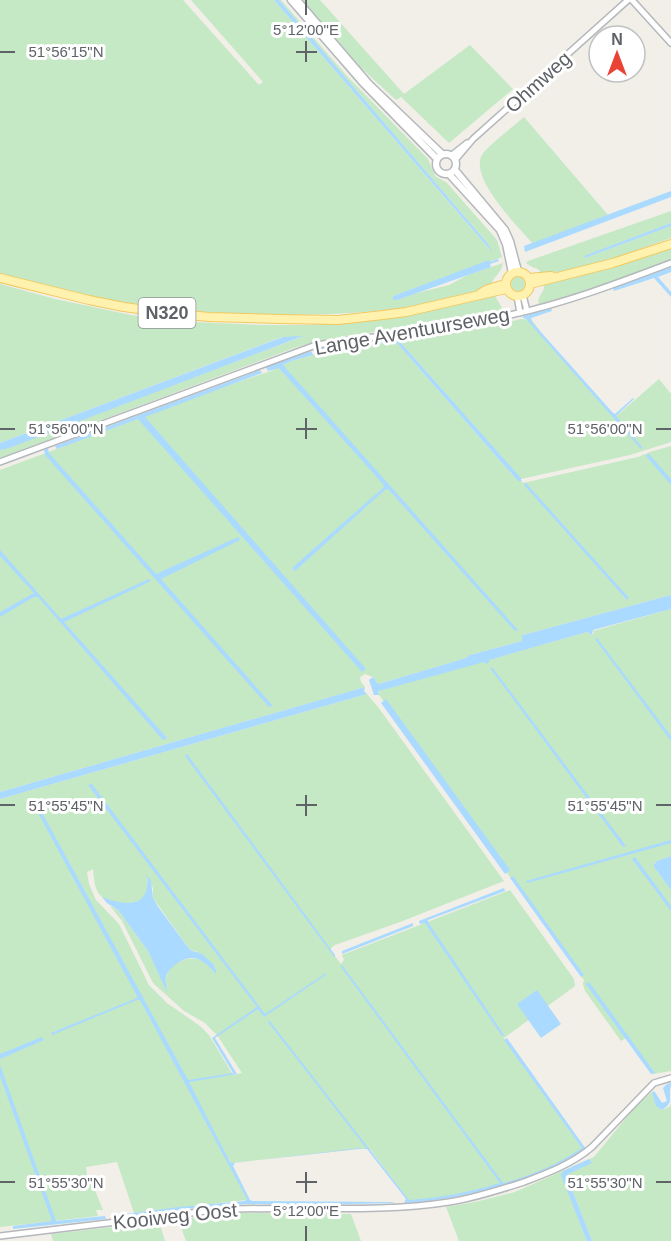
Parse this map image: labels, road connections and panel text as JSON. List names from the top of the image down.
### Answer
{
  "streets": {
    "main road": ["N320"],
    "street": ["Ohmweg", "Lange Aventuurseweg", "Kooiweg Oost"]
  },
  "crossings": [
    ["N320", "Lange Aventuurseweg"]
  ],
  "north": "top",
  "coordinates": [
    "5°12'00\"E",
    "51°56'15\"N",
    "51°56'00\"N",
    "51°55'45\"N",
    "51°55'30\"N"
  ]
}
